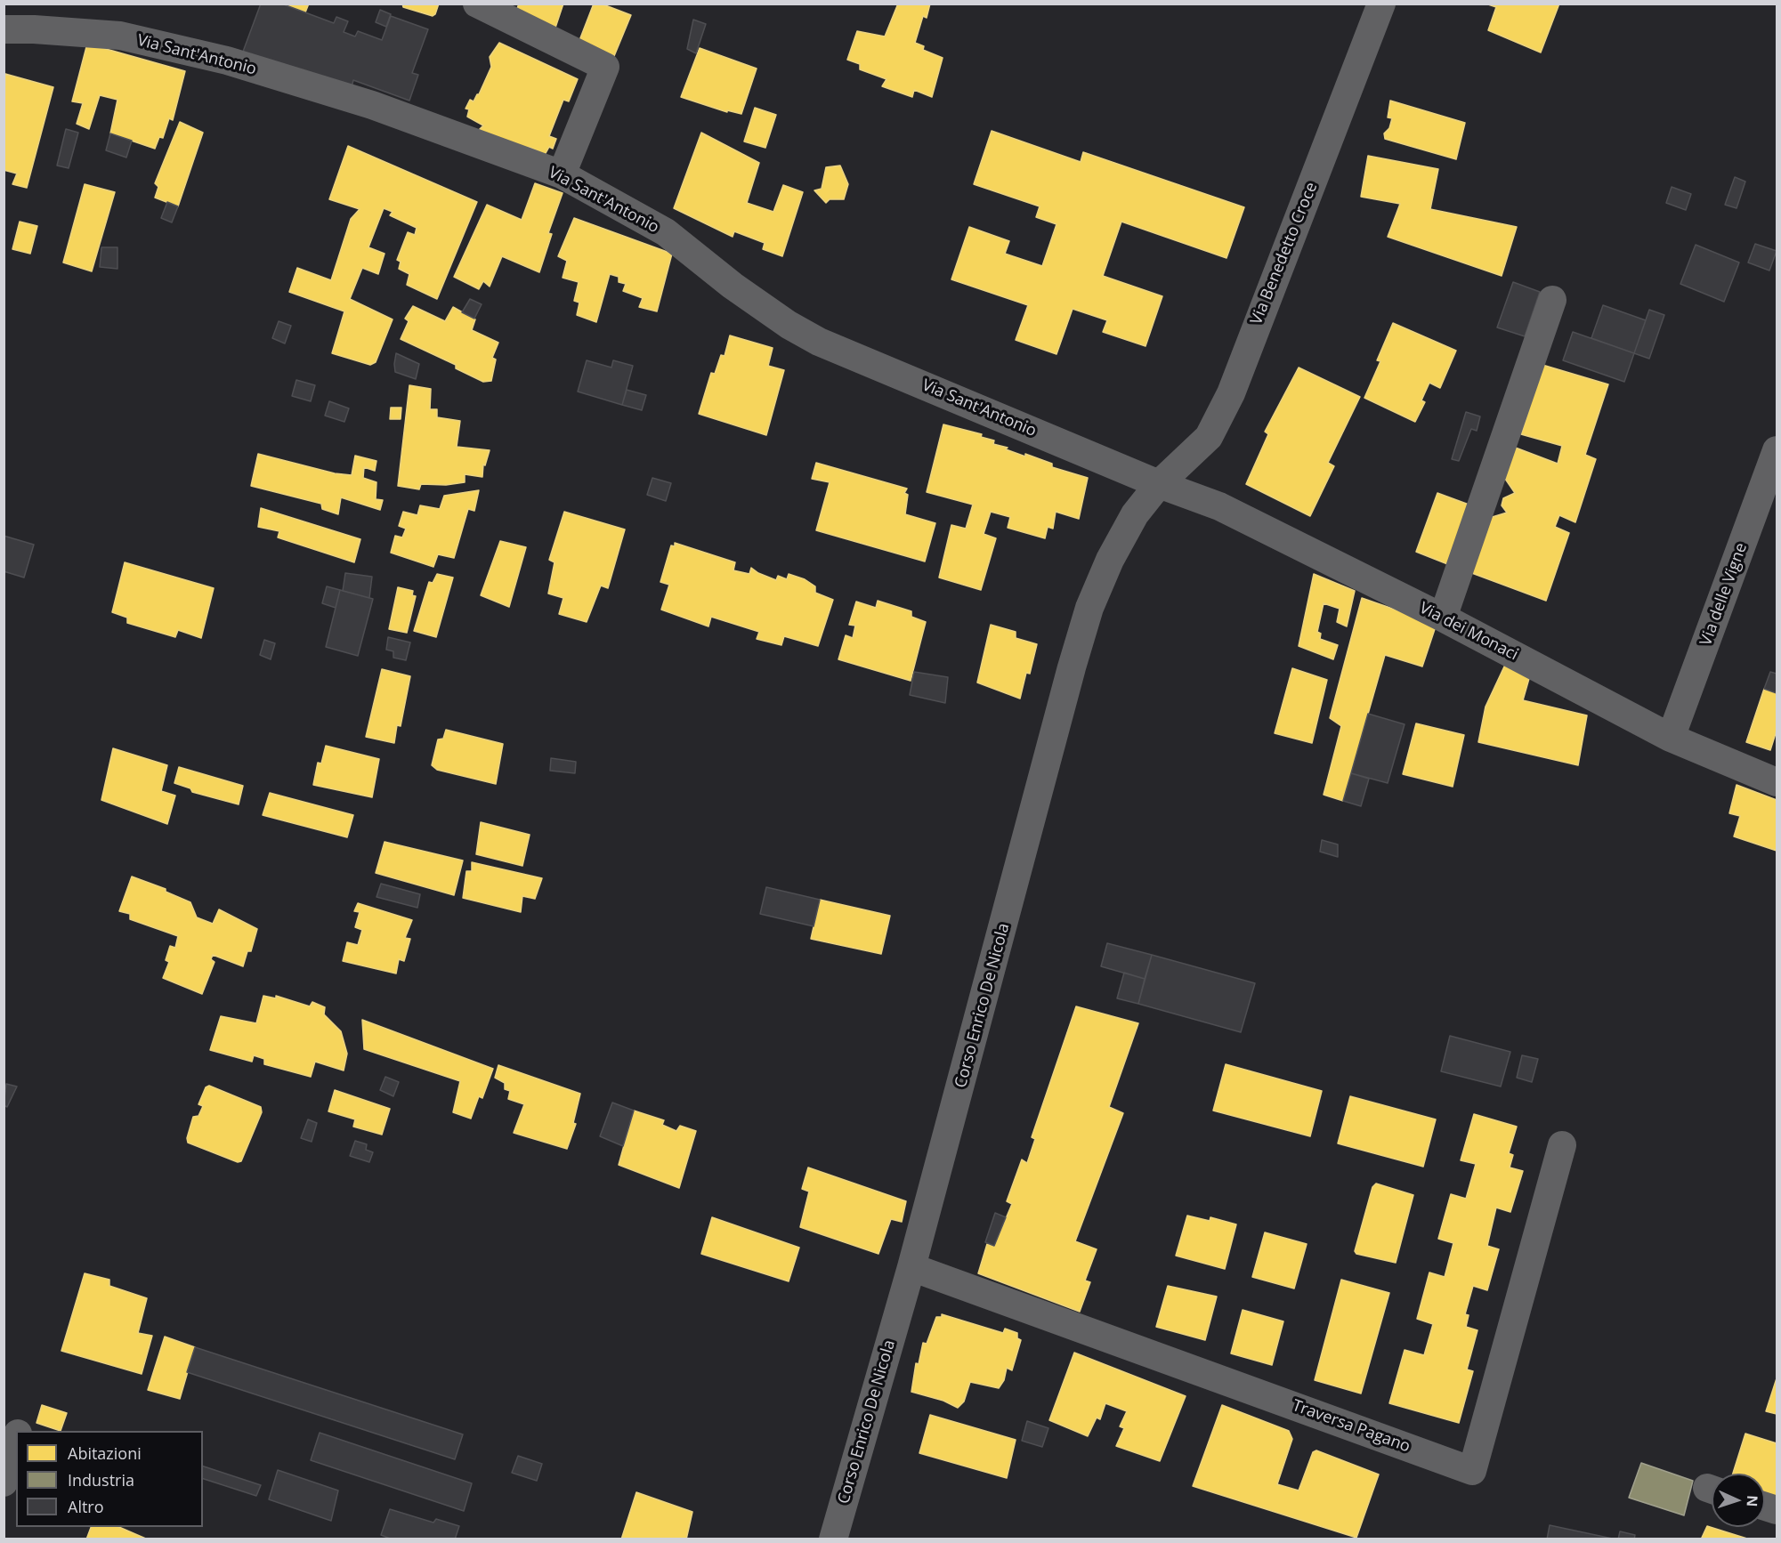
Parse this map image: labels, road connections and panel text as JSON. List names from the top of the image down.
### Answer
{
  "streets": {
    "street": [
      "Via Sant'Antonio",
      "Via Benedetto Croce",
      "Via delle Vigne",
      "Via dei Monaci",
      "Corso Enrico De Nicola",
      "Traversa Pagano"
    ]
  },
  "crossings": [
    ["Via Sant'Antonio", "Via Benedetto Croce"],
    ["Via Sant'Antonio", "Via dei Monaci"],
    ["Via Sant'Antonio", "Corso Enrico De Nicola"],
    ["Via Benedetto Croce", "Via dei Monaci"],
    ["Via Benedetto Croce", "Corso Enrico De Nicola"],
    ["Via delle Vigne", "Via dei Monaci"],
    ["Via dei Monaci", "Corso Enrico De Nicola"],
    ["Corso Enrico De Nicola", "Traversa Pagano"]
  ],
  "legend": ["Abitazioni", "Industria", "Altro"],
  "north": "right"
}
